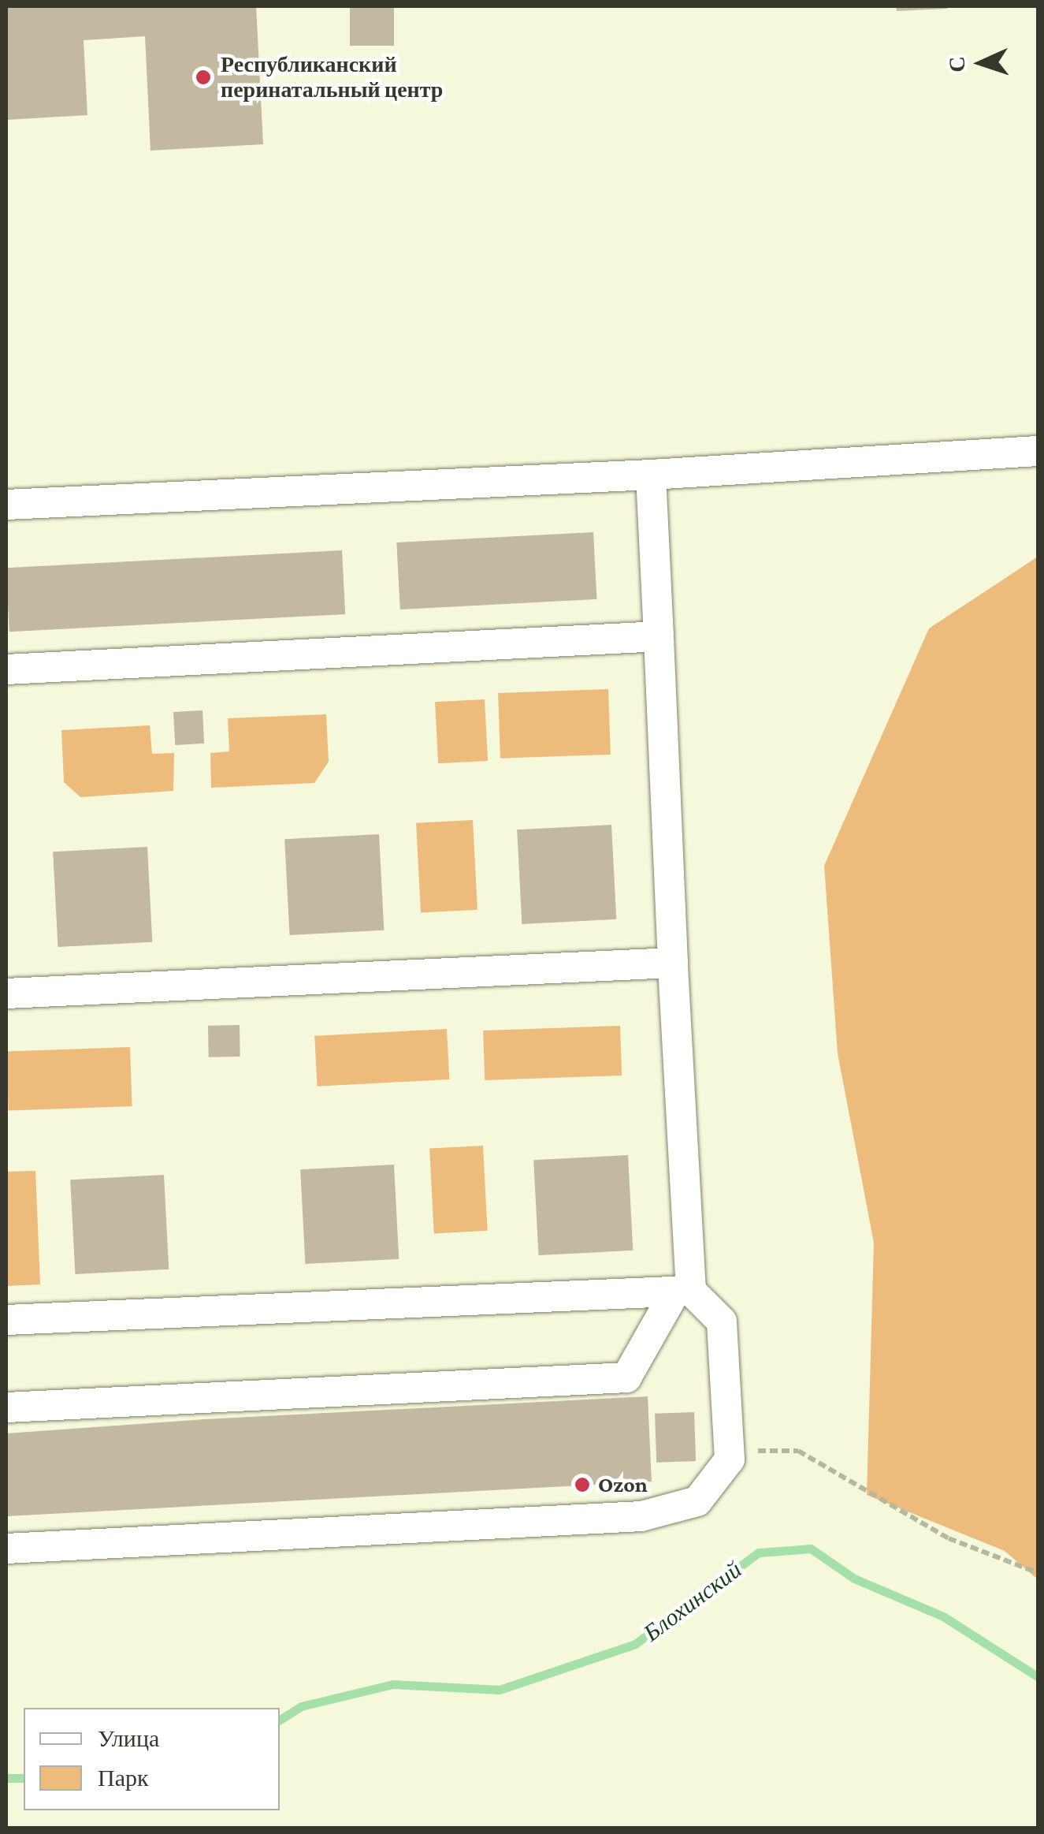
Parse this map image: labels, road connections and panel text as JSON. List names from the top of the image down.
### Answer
{
  "water": ["Блохинский"],
  "places": ["Республиканский перинатальный центр", "Ozon"],
  "legend": ["Улица", "Парк"],
  "north": "left"
}
